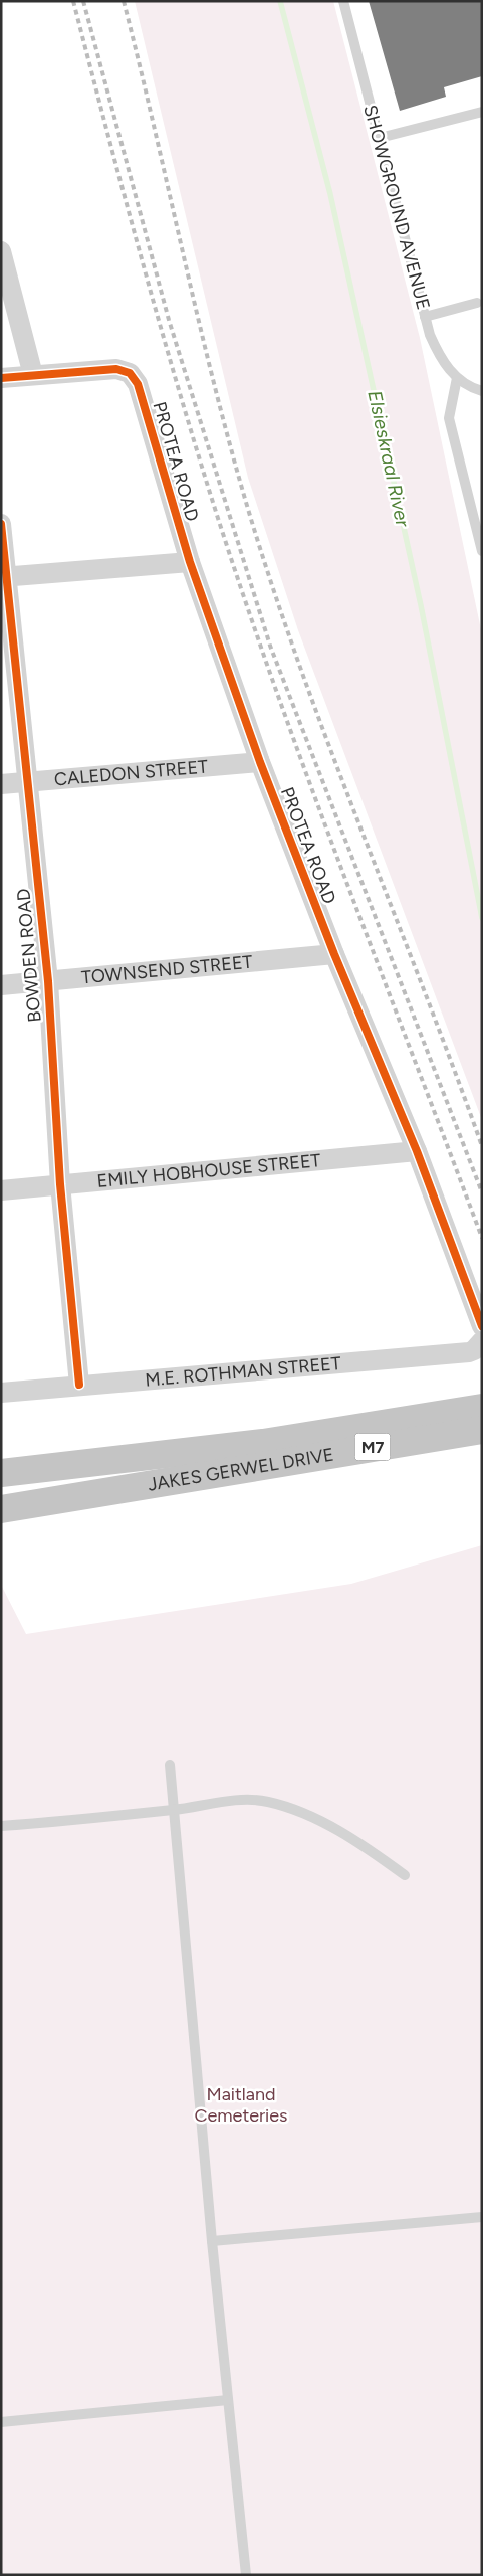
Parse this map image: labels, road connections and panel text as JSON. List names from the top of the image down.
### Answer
{
  "streets": {
    "highway": ["M7", "JAKES GERWEL DRIVE"],
    "street": [
      "PROTEA ROAD",
      "CALEDON STREET",
      "BOWDEN ROAD",
      "TOWNSEND STREET",
      "EMILY HOBHOUSE STREET",
      "M.E. ROTHMAN STREET"
    ],
    "lane": ["SHOWGROUND AVENUE"]
  },
  "crossings": [
    ["PROTEA ROAD", "CALEDON STREET"],
    ["PROTEA ROAD", "TOWNSEND STREET"],
    ["PROTEA ROAD", "EMILY HOBHOUSE STREET"],
    ["CALEDON STREET", "BOWDEN ROAD"],
    ["BOWDEN ROAD", "TOWNSEND STREET"],
    ["BOWDEN ROAD", "EMILY HOBHOUSE STREET"],
    ["BOWDEN ROAD", "M.E. ROTHMAN STREET"]
  ],
  "water": ["Elsieskraal River"],
  "parks": ["Maitland Cemeteries"]
}
